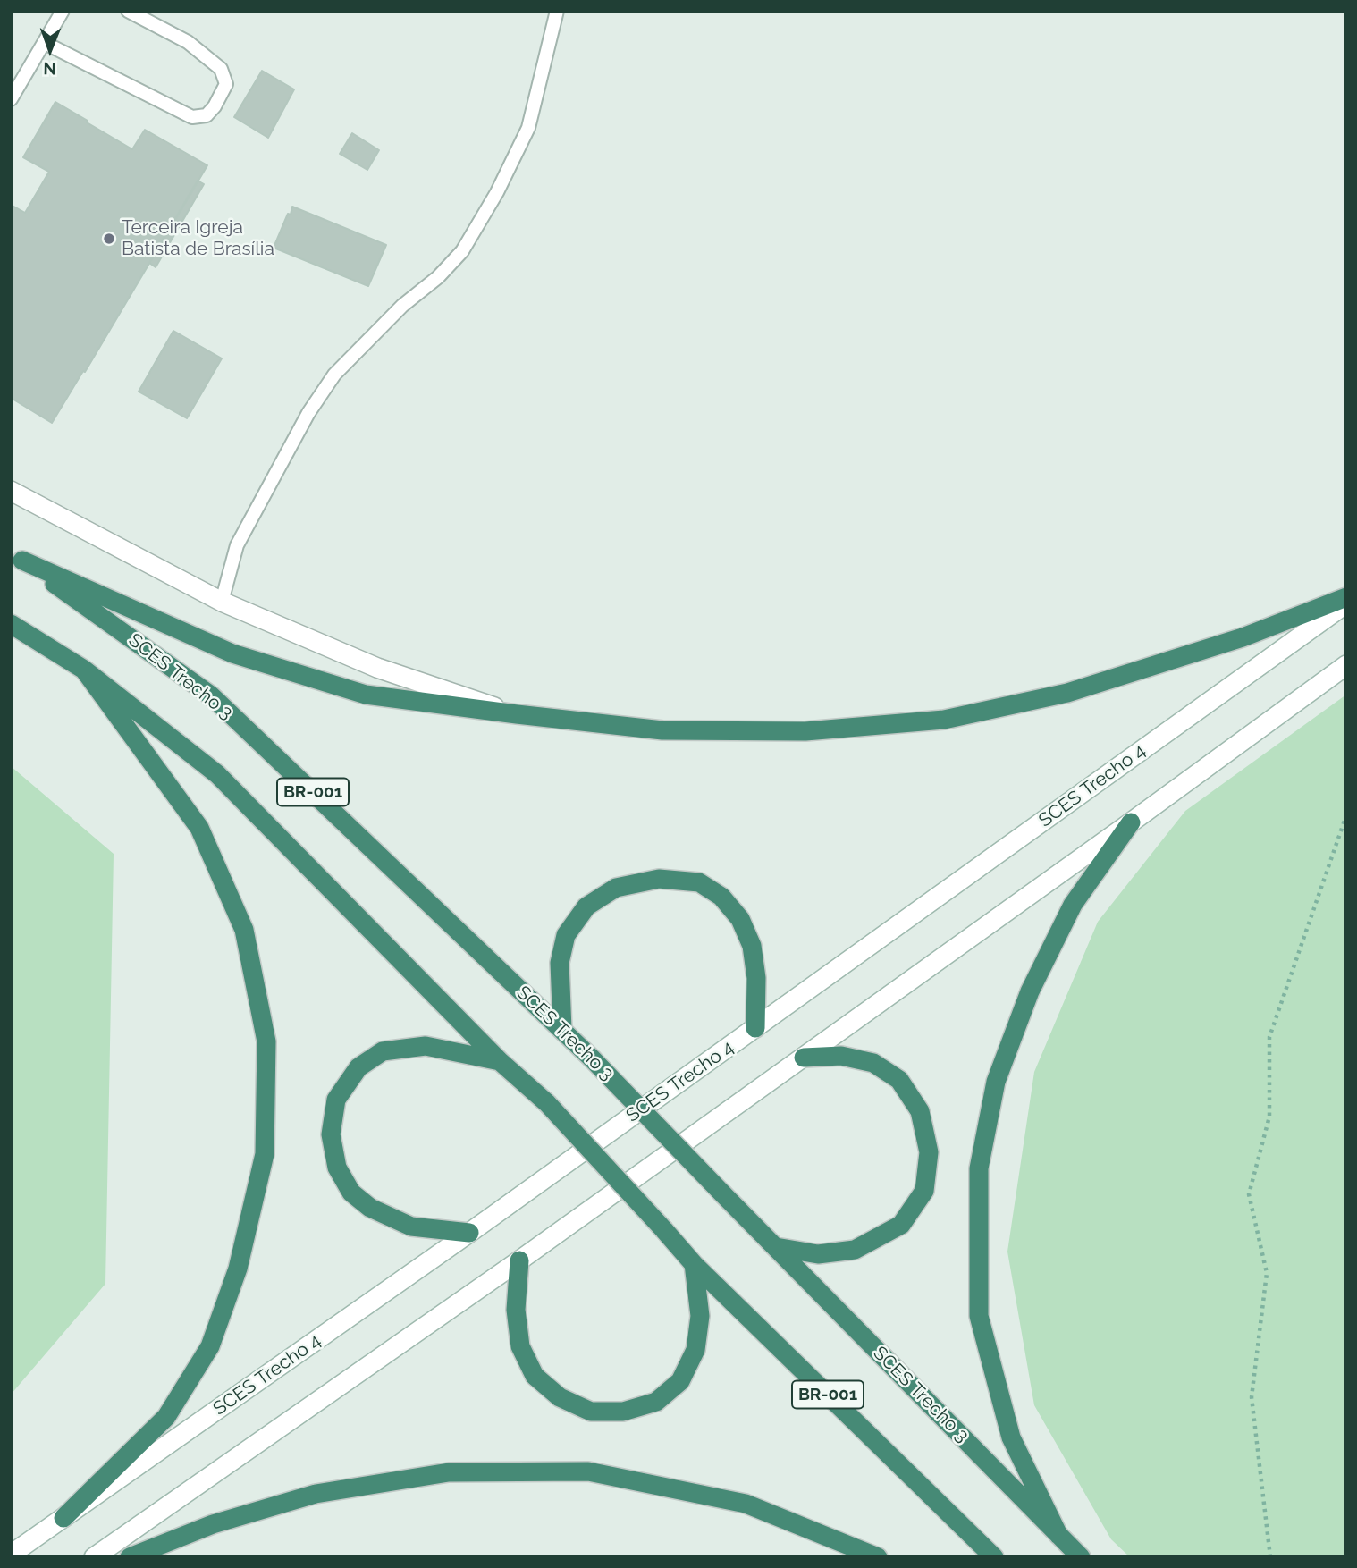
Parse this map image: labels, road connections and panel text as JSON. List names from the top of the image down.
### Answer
{
  "streets": {
    "highway": ["SCES Trecho 3", "BR-001"],
    "main road": ["SCES Trecho 4"]
  },
  "places": ["Terceira Igreja Batista de Brasília"],
  "north": "bottom"
}
